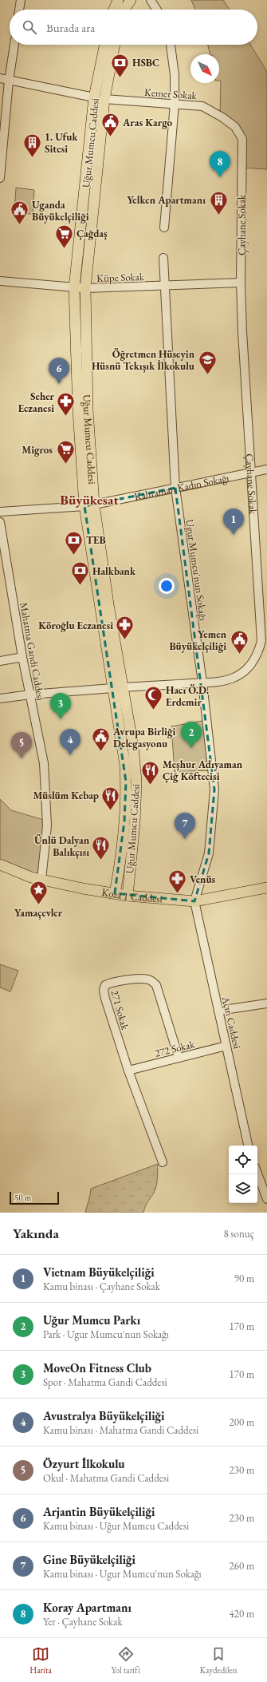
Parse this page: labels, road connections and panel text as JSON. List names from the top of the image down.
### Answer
{
  "streets": {
    "main road": ["Uğur Mumcu Caddesi", "Çayhane Sokak", "Koza 1 Caddesi"],
    "street": [
      "Kemer Sokak",
      "Küpe Sokak",
      "Kahraman Kadın Sokağı",
      "Ugur Mumcu'nun Sokağı",
      "Mahatma Gandi Caddesi",
      "271 Sokak",
      "Açın Caddesi",
      "272 Sokak"
    ]
  },
  "crossings": [
    ["Kemer Sokak", "Uğur Mumcu Caddesi"],
    ["Kemer Sokak", "Çayhane Sokak"],
    ["Uğur Mumcu Caddesi", "Çayhane Sokak"],
    ["Uğur Mumcu Caddesi", "Küpe Sokak"],
    ["Uğur Mumcu Caddesi", "Kahraman Kadın Sokağı"],
    ["Uğur Mumcu Caddesi", "Koza 1 Caddesi"],
    ["Çayhane Sokak", "Küpe Sokak"],
    ["Çayhane Sokak", "Kahraman Kadın Sokağı"],
    ["Çayhane Sokak", "Ugur Mumcu'nun Sokağı"],
    ["Çayhane Sokak", "Mahatma Gandi Caddesi"],
    ["Küpe Sokak", "Ugur Mumcu'nun Sokağı"],
    ["Kahraman Kadın Sokağı", "Ugur Mumcu'nun Sokağı"],
    ["Ugur Mumcu'nun Sokağı", "Koza 1 Caddesi"],
    ["Ugur Mumcu'nun Sokağı", "Açın Caddesi"],
    ["Mahatma Gandi Caddesi", "Koza 1 Caddesi"],
    ["Koza 1 Caddesi", "Açın Caddesi"],
    ["271 Sokak", "272 Sokak"],
    ["Açın Caddesi", "272 Sokak"]
  ],
  "districts": ["Büyükesat"],
  "places": {
    "bank": ["HSBC", "TEB", "Halkbank"],
    "public building": [
      "Aras Kargo",
      "Uganda Büyükelçiliği",
      "Yemen Büyükelçiliği",
      "Avrupa Birliği Delegasyonu"
    ],
    "building": ["1. Ufuk Sitesi", "Yelken Apartmanı"],
    "supermarket": ["Çağdaş", "Migros"],
    "school or university": ["Öğretmen Hüseyin Hüsnü Tekışık İlkokulu"],
    "pharmacy": ["Seher Eczanesi", "Köroğlu Eczanesi", "Venüs"],
    "mosque": ["Hacı Ö.D. Erdemir"],
    "restaurant": ["Meşhur Adıyaman Çiğ Köftecisi", "Müslüm Kebap", "Ünlü Dalyan Balıkçısı"],
    "place": ["Yamaçevler"]
  },
  "scale_bar": "50 m",
  "north": "bottom right",
  "page": {
    "search": "Burada ara",
    "pins": [
      "8",
      "6",
      "1",
      "3",
      "2",
      "4",
      "5",
      "7"
    ],
    "scale": "50 m",
    "heading": ["Yakında", "8 sonuç"],
    "list": [
      {
        "mark": "1",
        "name": "Vietnam Büyükelçiliği",
        "note": "Kamu binası · Çayhane Sokak",
        "value": "90 m"
      },
      {
        "mark": "2",
        "name": "Uğur Mumcu Parkı",
        "note": "Park · Ugur Mumcu'nun Sokağı",
        "value": "170 m"
      },
      {
        "mark": "3",
        "name": "MoveOn Fitness Club",
        "note": "Spor · Mahatma Gandi Caddesi",
        "value": "170 m"
      },
      {
        "mark": "4",
        "name": "Avustralya Büyükelçiliği",
        "note": "Kamu binası · Mahatma Gandi Caddesi",
        "value": "200 m"
      },
      {
        "mark": "5",
        "name": "Özyurt İlkokulu",
        "note": "Okul · Mahatma Gandi Caddesi",
        "value": "230 m"
      },
      {
        "mark": "6",
        "name": "Arjantin Büyükelçiliği",
        "note": "Kamu binası · Uğur Mumcu Caddesi",
        "value": "230 m"
      },
      {
        "mark": "7",
        "name": "Gine Büyükelçiliği",
        "note": "Kamu binası · Ugur Mumcu'nun Sokağı",
        "value": "260 m"
      },
      {
        "mark": "8",
        "name": "Koray Apartmanı",
        "note": "Yer · Çayhane Sokak",
        "value": "420 m"
      }
    ],
    "nav": ["Harita", "Yol tarifi", "Kaydedilen"]
  }
}
